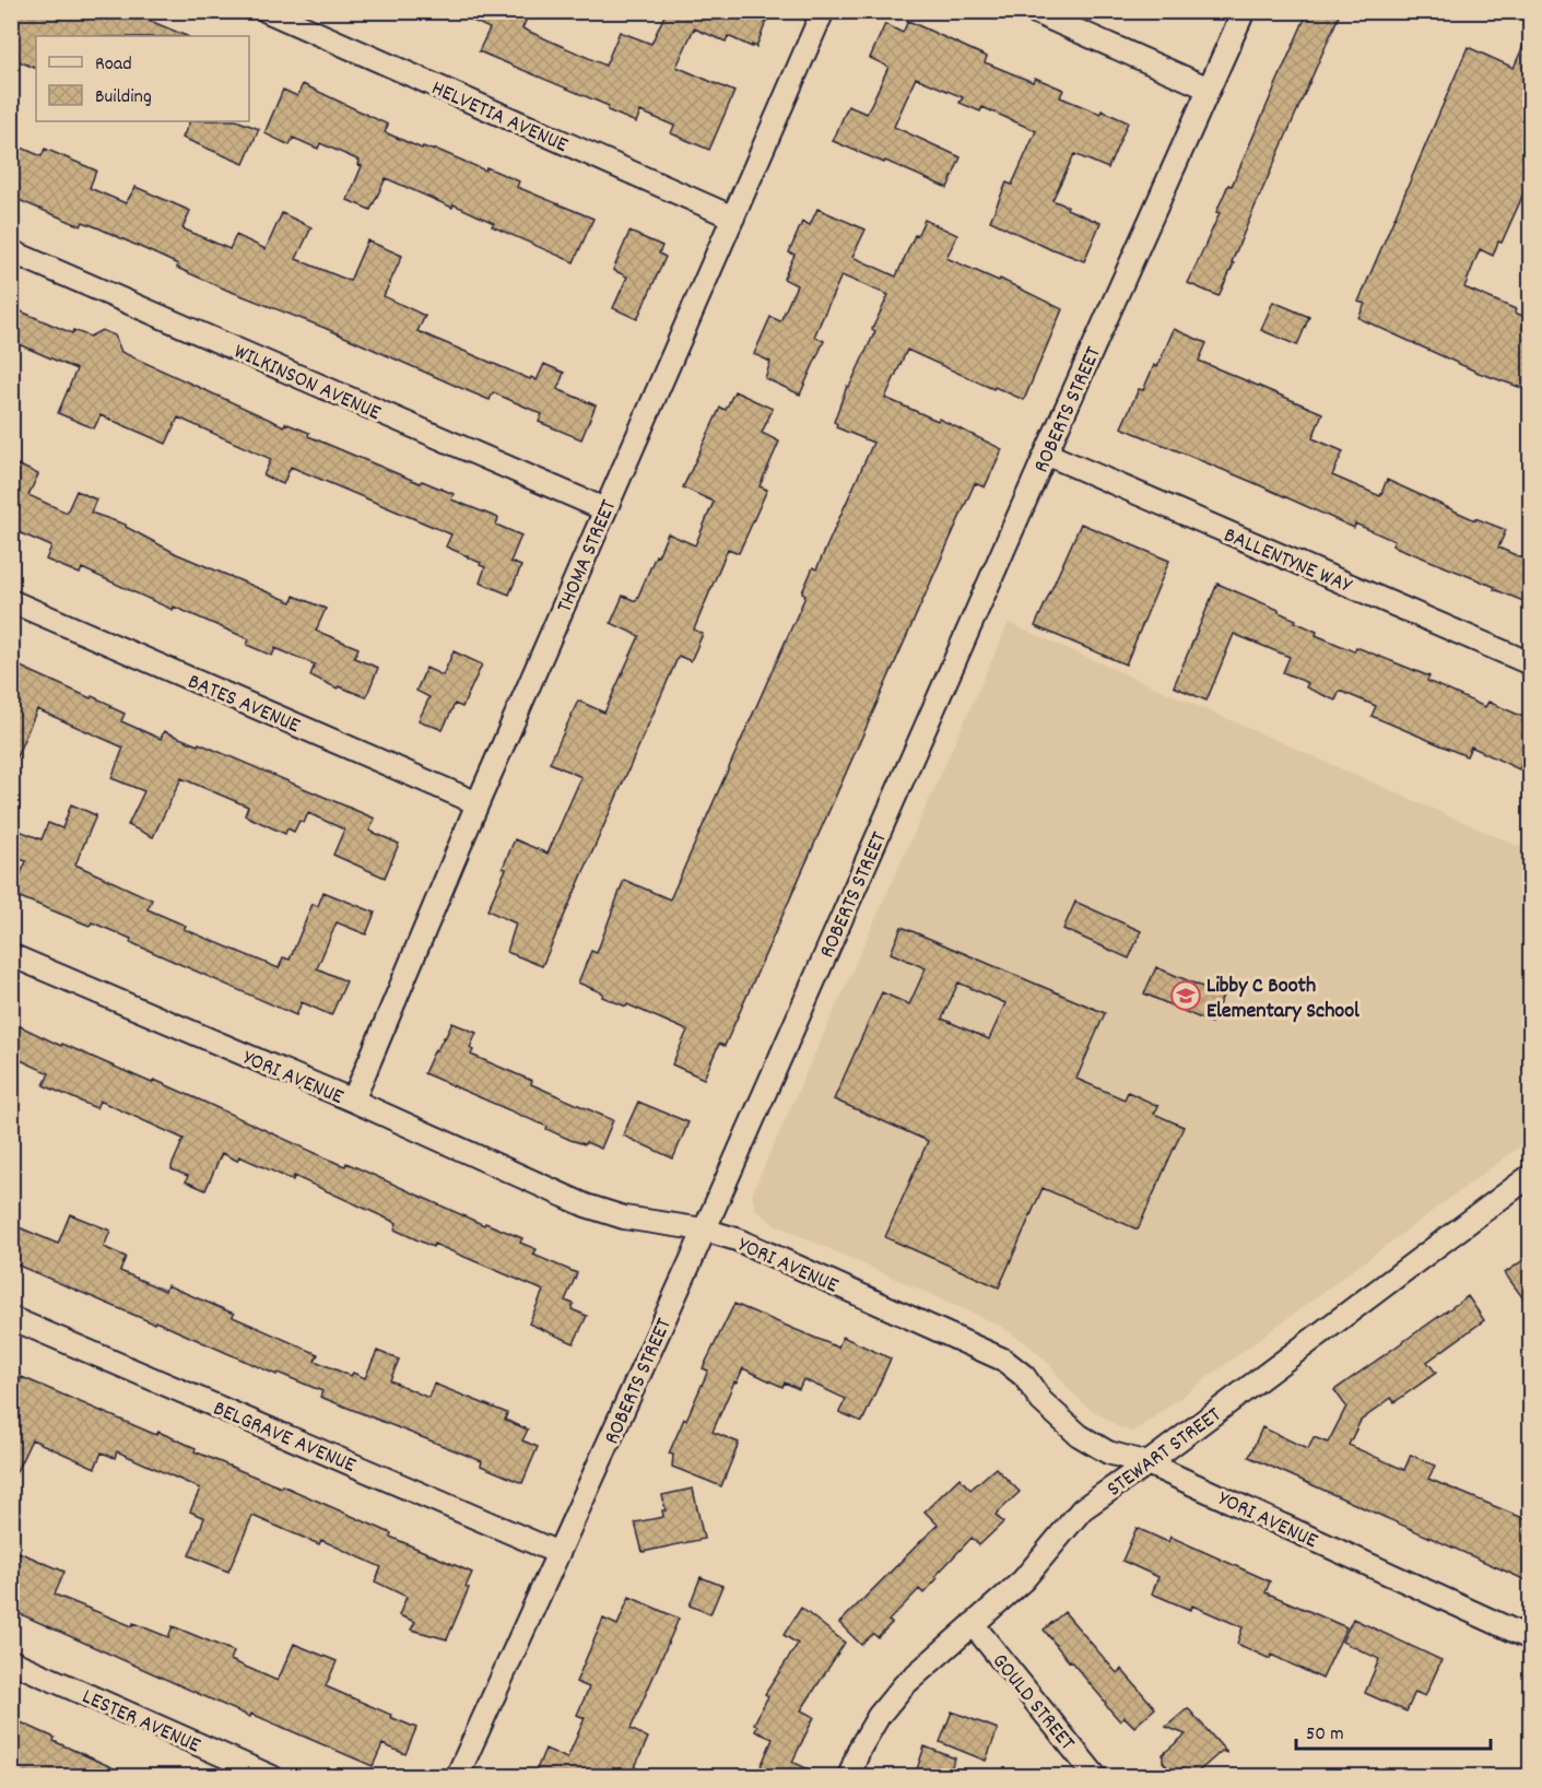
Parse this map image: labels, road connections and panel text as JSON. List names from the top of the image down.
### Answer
{
  "streets": {
    "street": [
      "HELVETIA AVENUE",
      "WILKINSON AVENUE",
      "ROBERTS STREET",
      "THOMA STREET",
      "BALLENTYNE WAY",
      "BATES AVENUE",
      "YORI AVENUE",
      "BELGRAVE AVENUE",
      "STEWART STREET",
      "GOULD STREET",
      "LESTER AVENUE"
    ]
  },
  "crossings": [
    ["HELVETIA AVENUE", "THOMA STREET"],
    ["WILKINSON AVENUE", "THOMA STREET"],
    ["ROBERTS STREET", "BALLENTYNE WAY"],
    ["ROBERTS STREET", "YORI AVENUE"],
    ["ROBERTS STREET", "BELGRAVE AVENUE"],
    ["THOMA STREET", "BATES AVENUE"],
    ["THOMA STREET", "YORI AVENUE"],
    ["YORI AVENUE", "STEWART STREET"],
    ["STEWART STREET", "GOULD STREET"]
  ],
  "places": {
    "school or university": ["Libby C Booth Elementary School"]
  },
  "legend": ["Road", "Building"],
  "scale_bar": "50 m"
}
